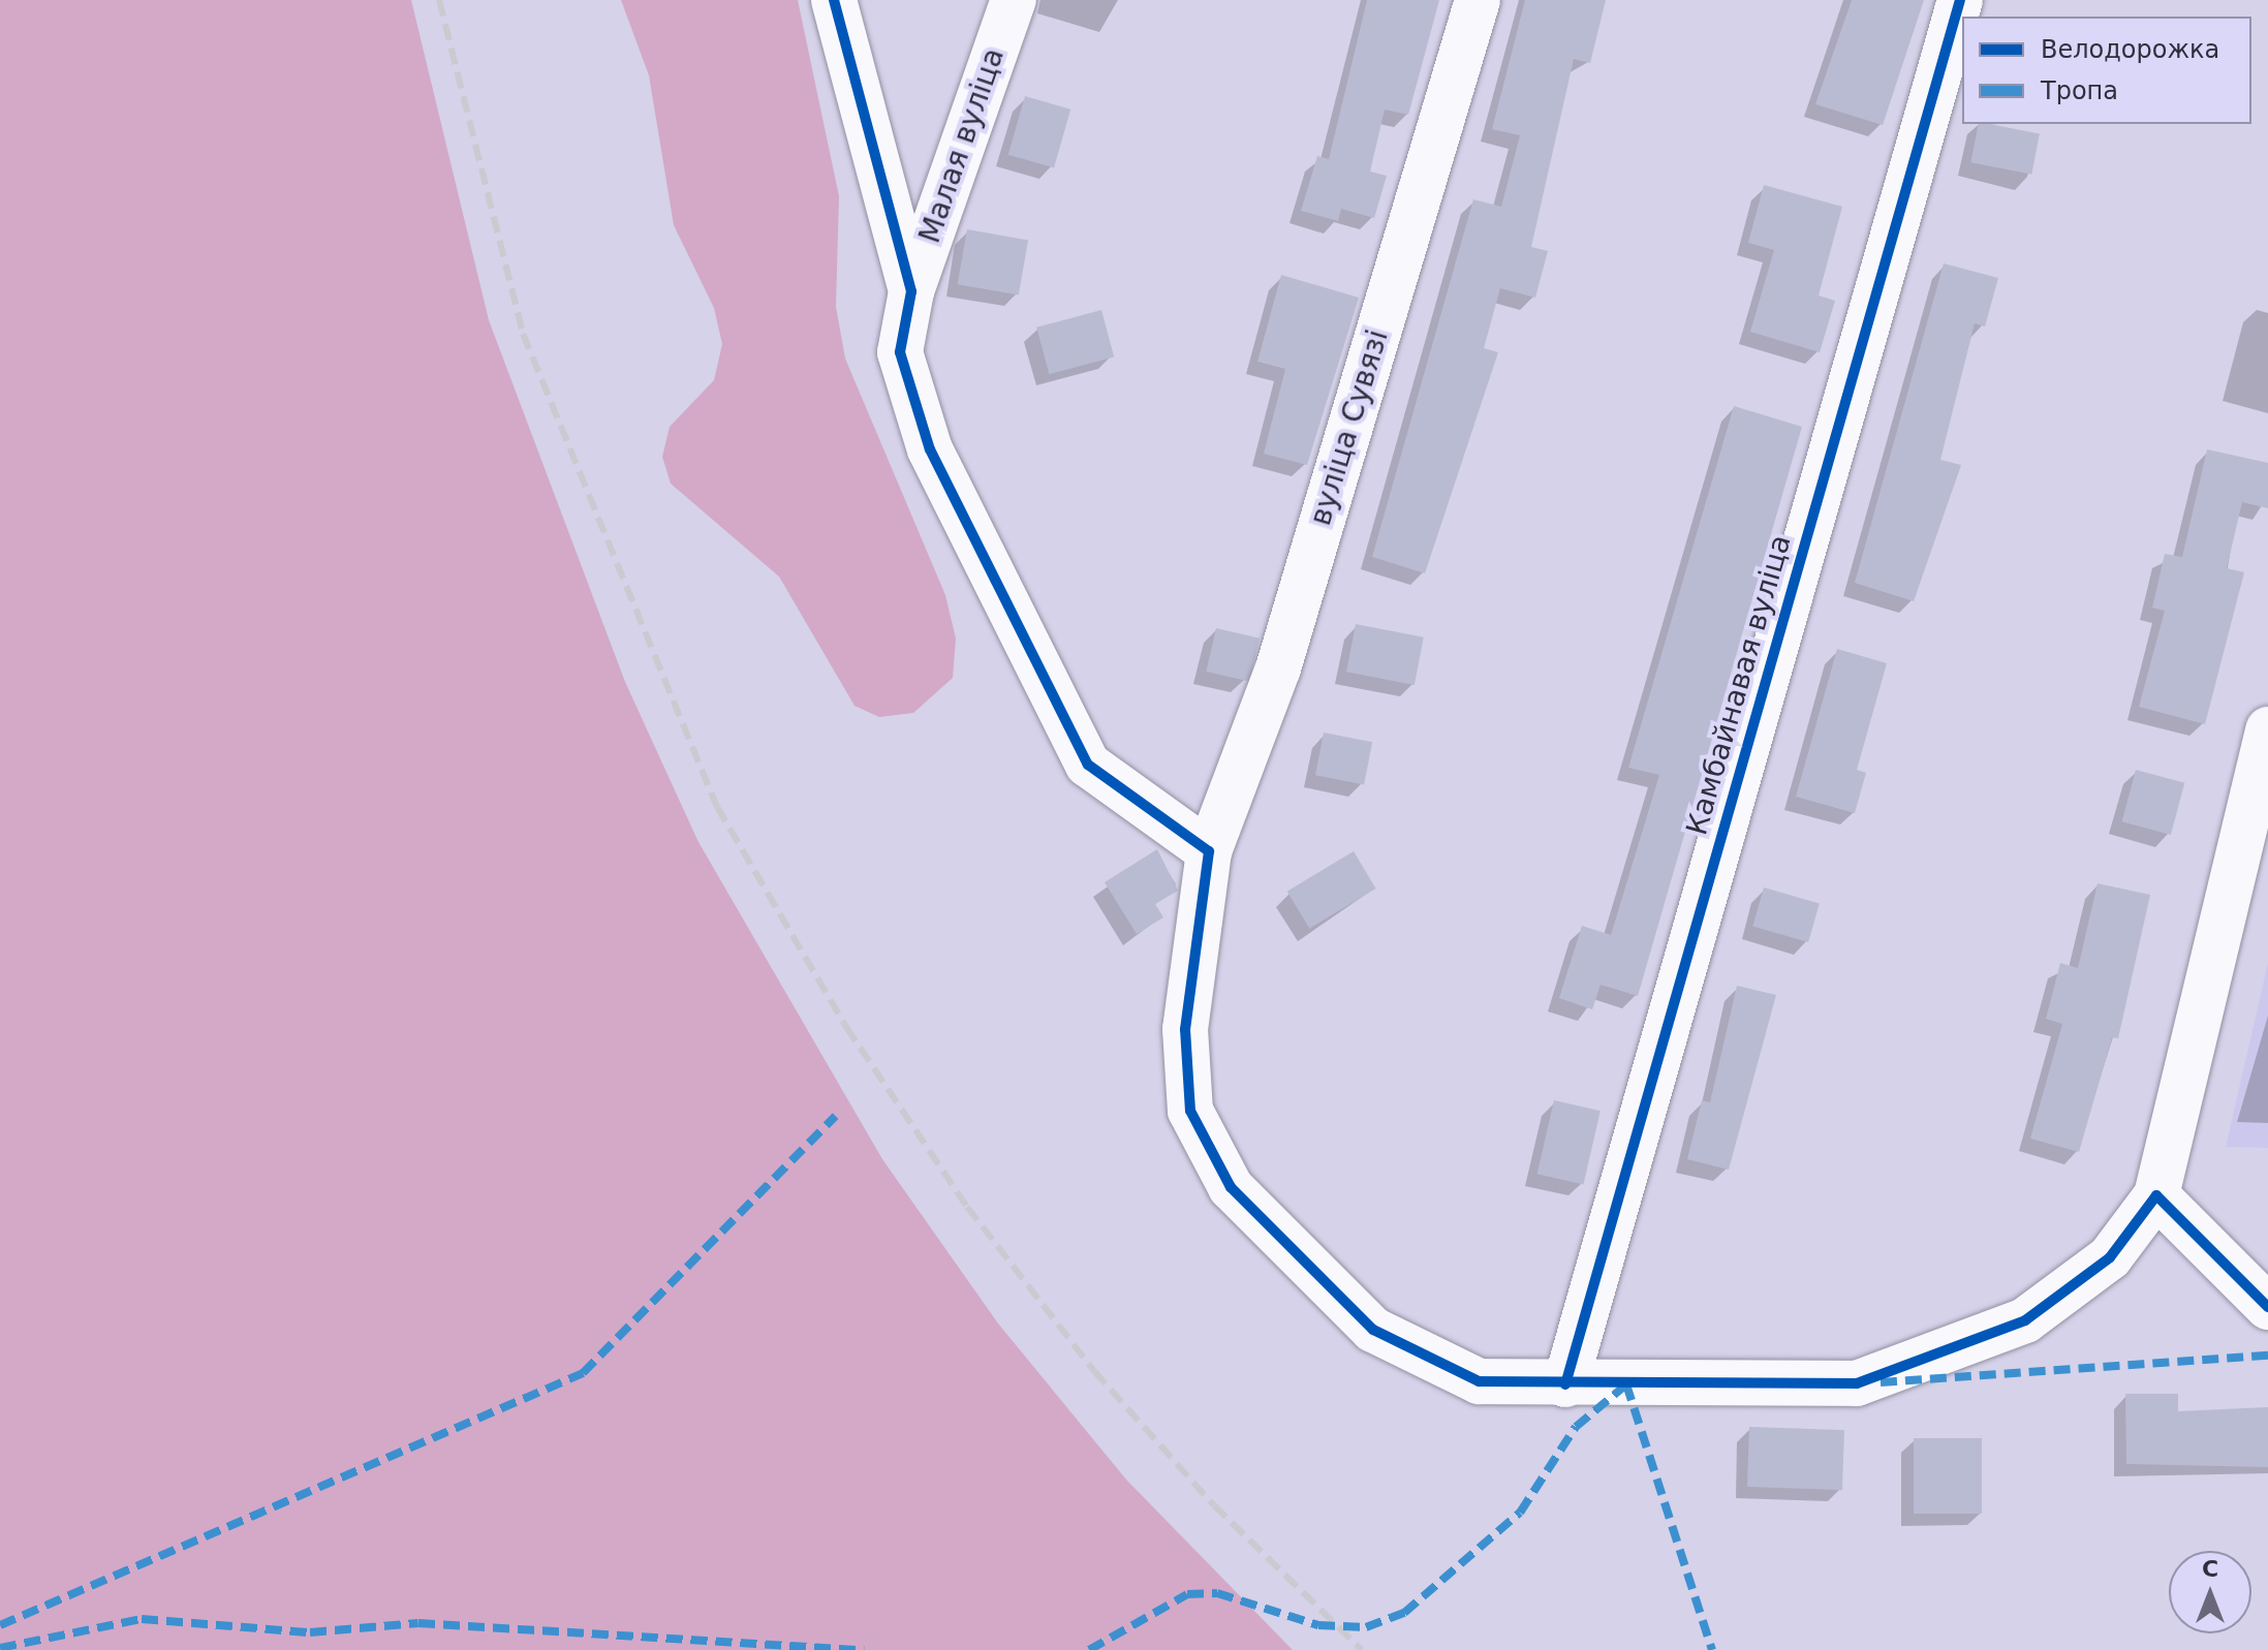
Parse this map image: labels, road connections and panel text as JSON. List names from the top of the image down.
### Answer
{
  "streets": {
    "street": ["Малая вуліца", "вуліца Сувязі", "Камбайнавая вуліца"]
  },
  "crossings": [
    ["Малая вуліца", "вуліца Сувязі"],
    ["вуліца Сувязі", "Камбайнавая вуліца"]
  ],
  "legend": ["Велодорожка", "Тропа"],
  "north": "top"
}
